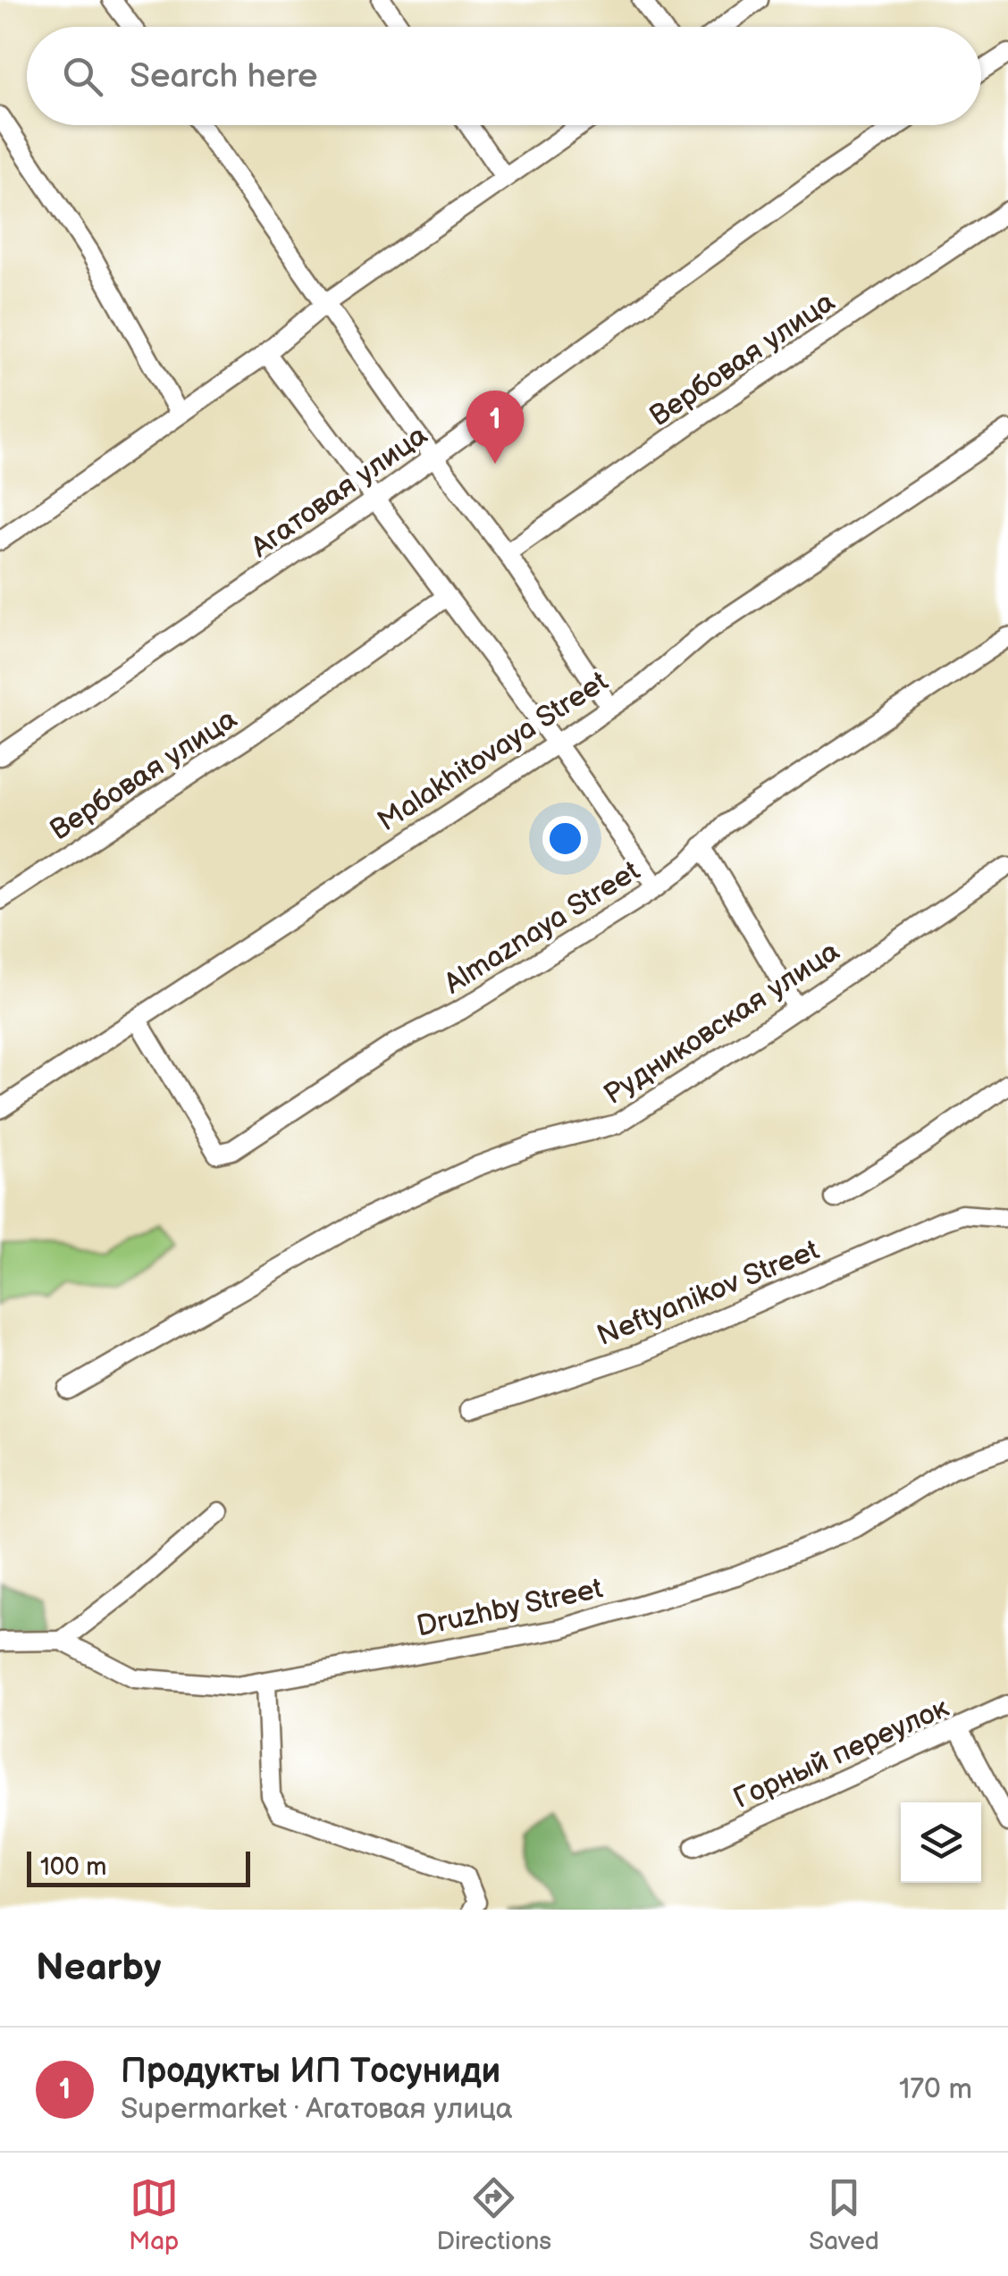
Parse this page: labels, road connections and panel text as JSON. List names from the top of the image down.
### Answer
{
  "streets": {
    "street": [
      "Вербовая улица",
      "Агатовая улица",
      "Malakhitovaya Street",
      "Almaznaya Street",
      "Рудниковская улица",
      "Neftyanikov Street",
      "Druzhby Street",
      "Горный переулок"
    ]
  },
  "crossings": [
    ["Malakhitovaya Street", "Almaznaya Street"]
  ],
  "scale_bar": "100 m",
  "page": {
    "search": "Search here",
    "pins": "1",
    "scale": "100 m",
    "heading": "Nearby",
    "list": [
      {
        "mark": "1",
        "name": "Продукты ИП Тосуниди",
        "note": "Supermarket · Агатовая улица",
        "value": "170 m"
      }
    ],
    "nav": ["Map", "Directions", "Saved"]
  }
}
